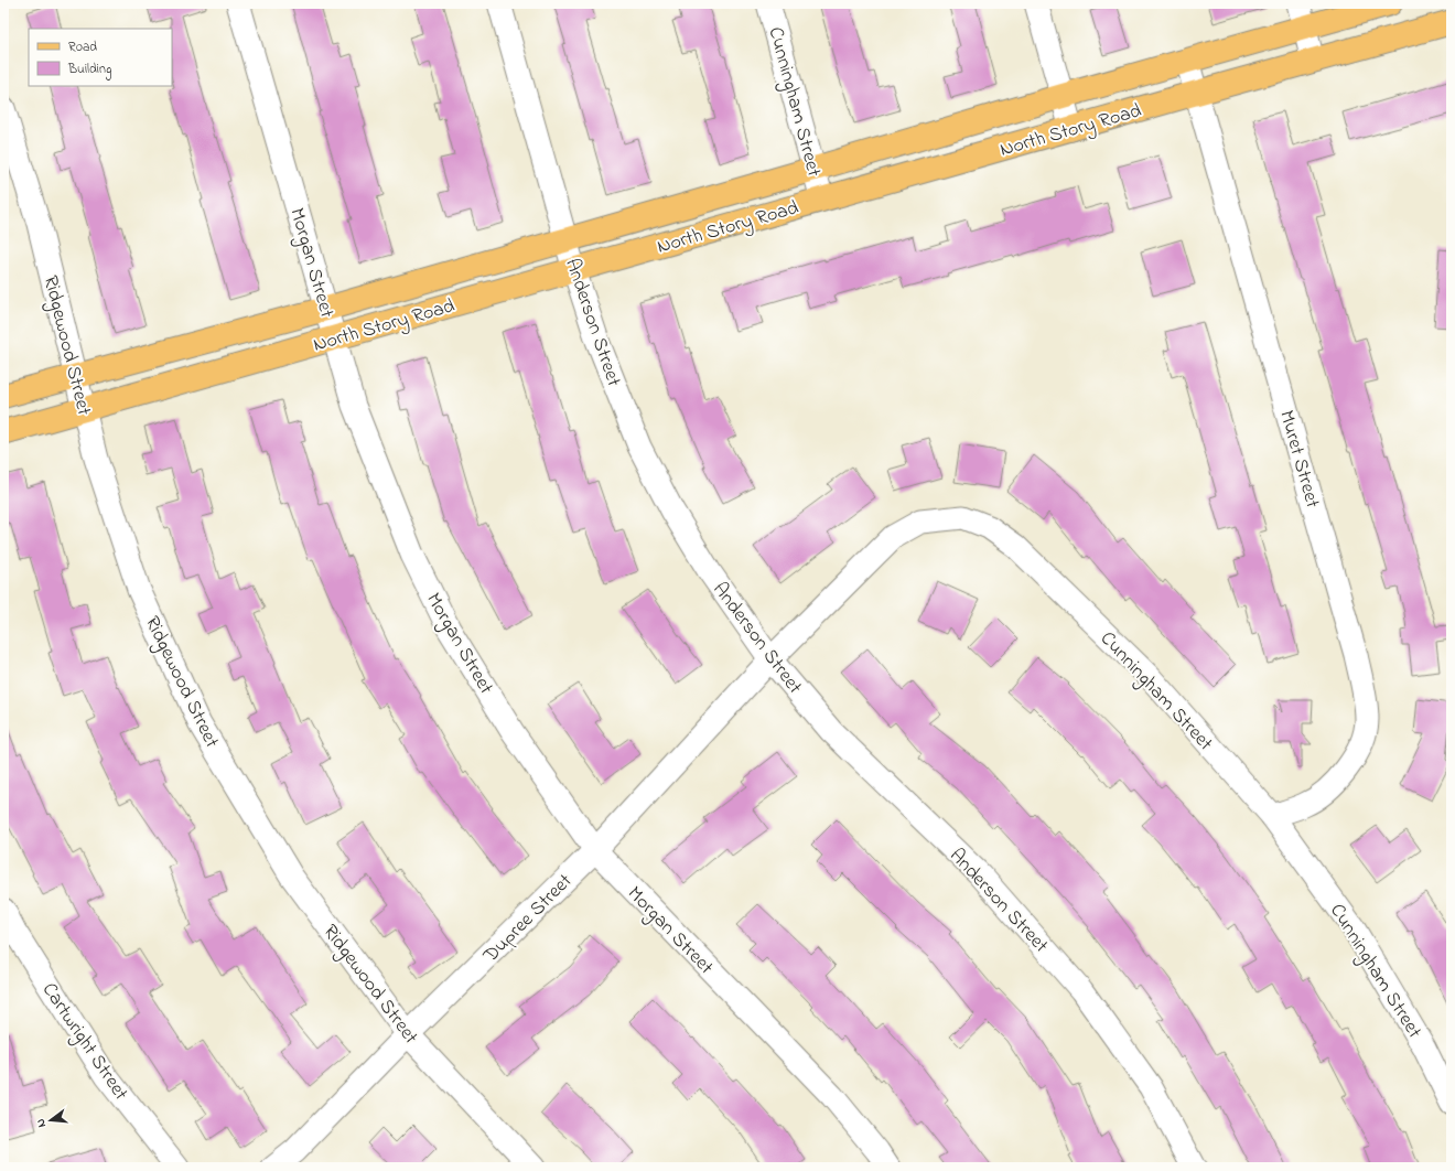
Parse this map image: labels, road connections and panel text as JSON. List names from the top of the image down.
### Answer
{
  "streets": {
    "main road": ["North Story Road"],
    "street": [
      "Cunningham Street",
      "Morgan Street",
      "Anderson Street",
      "Ridgewood Street",
      "Muret Street",
      "Dupree Street",
      "Cartwright Street"
    ]
  },
  "crossings": [
    ["Cunningham Street", "North Story Road"],
    ["Cunningham Street", "Anderson Street"],
    ["Cunningham Street", "Muret Street"],
    ["Cunningham Street", "Dupree Street"],
    ["North Story Road", "Morgan Street"],
    ["North Story Road", "Anderson Street"],
    ["North Story Road", "Ridgewood Street"],
    ["North Story Road", "Muret Street"],
    ["Morgan Street", "Dupree Street"],
    ["Anderson Street", "Dupree Street"],
    ["Ridgewood Street", "Dupree Street"]
  ],
  "legend": ["Road", "Building"],
  "north": "left"
}
